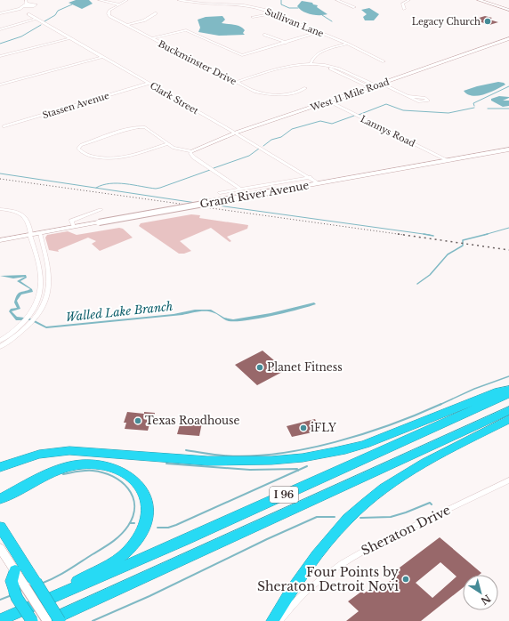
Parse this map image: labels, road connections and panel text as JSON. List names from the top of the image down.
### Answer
{
  "streets": {
    "highway": ["I 96"],
    "street": [
      "Sullivan Lane",
      "Buckminster Drive",
      "West 11 Mile Road",
      "Clark Street",
      "Stassen Avenue",
      "Lannys Road",
      "Grand River Avenue",
      "Sheraton Drive"
    ]
  },
  "crossings": [
    ["West 11 Mile Road", "Clark Street"],
    ["West 11 Mile Road", "Lannys Road"],
    ["Clark Street", "Stassen Avenue"],
    ["Clark Street", "Grand River Avenue"],
    ["Lannys Road", "Grand River Avenue"]
  ],
  "water": ["Walled Lake Branch"],
  "places": [
    "Legacy Church",
    "Planet Fitness",
    "Texas Roadhouse",
    "iFLY",
    "Four Points by Sheraton Detroit Novi"
  ],
  "north": "bottom right"
}
